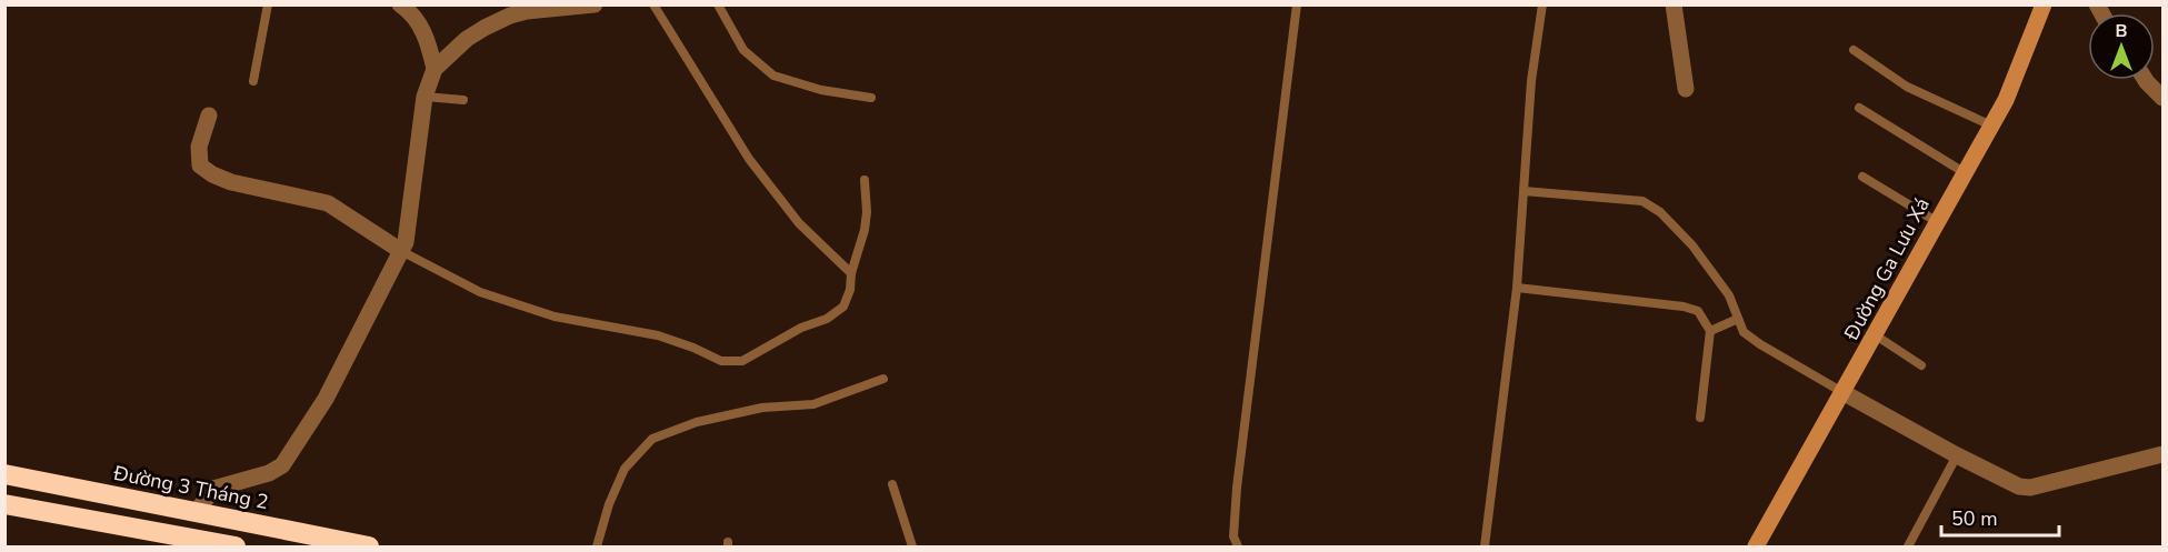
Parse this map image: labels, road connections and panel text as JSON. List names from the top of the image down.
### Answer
{
  "streets": {
    "highway": ["Đường 3 Tháng 2"],
    "street": ["Đường Ga Lưu Xá"]
  },
  "scale_bar": "50 m",
  "north": "top"
}
